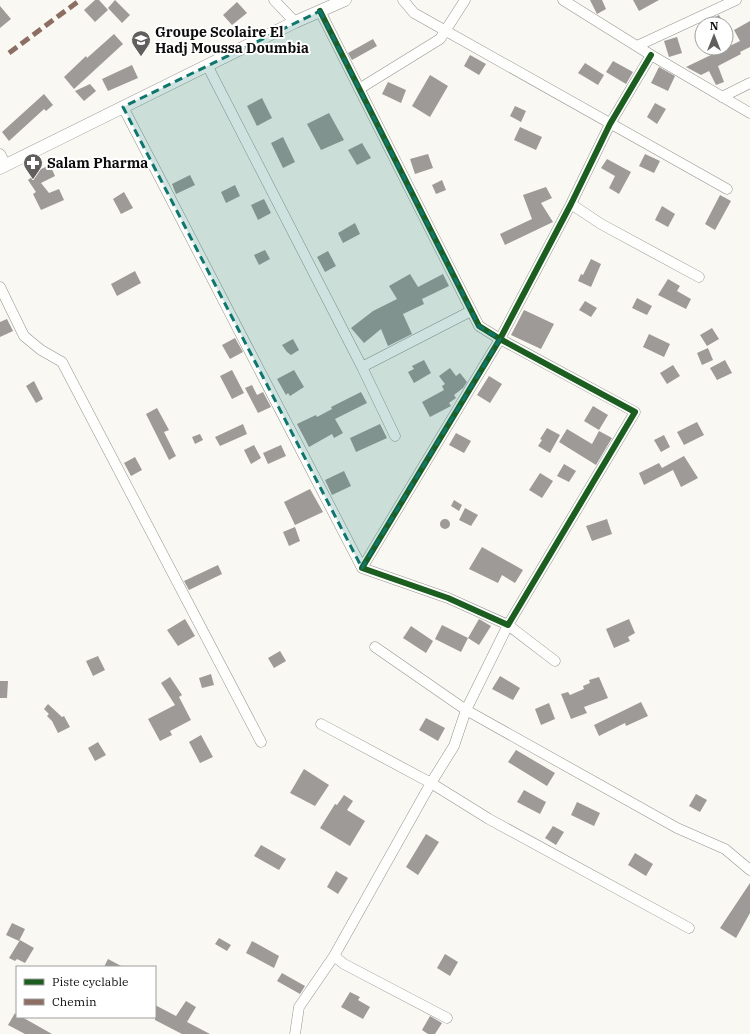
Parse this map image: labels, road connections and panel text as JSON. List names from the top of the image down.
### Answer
{
  "places": {
    "school or university": ["Groupe Scolaire El Hadj Moussa Doumbia"],
    "pharmacy": ["Salam Pharma"]
  },
  "legend": ["Piste cyclable", "Chemin"],
  "north": "top"
}
